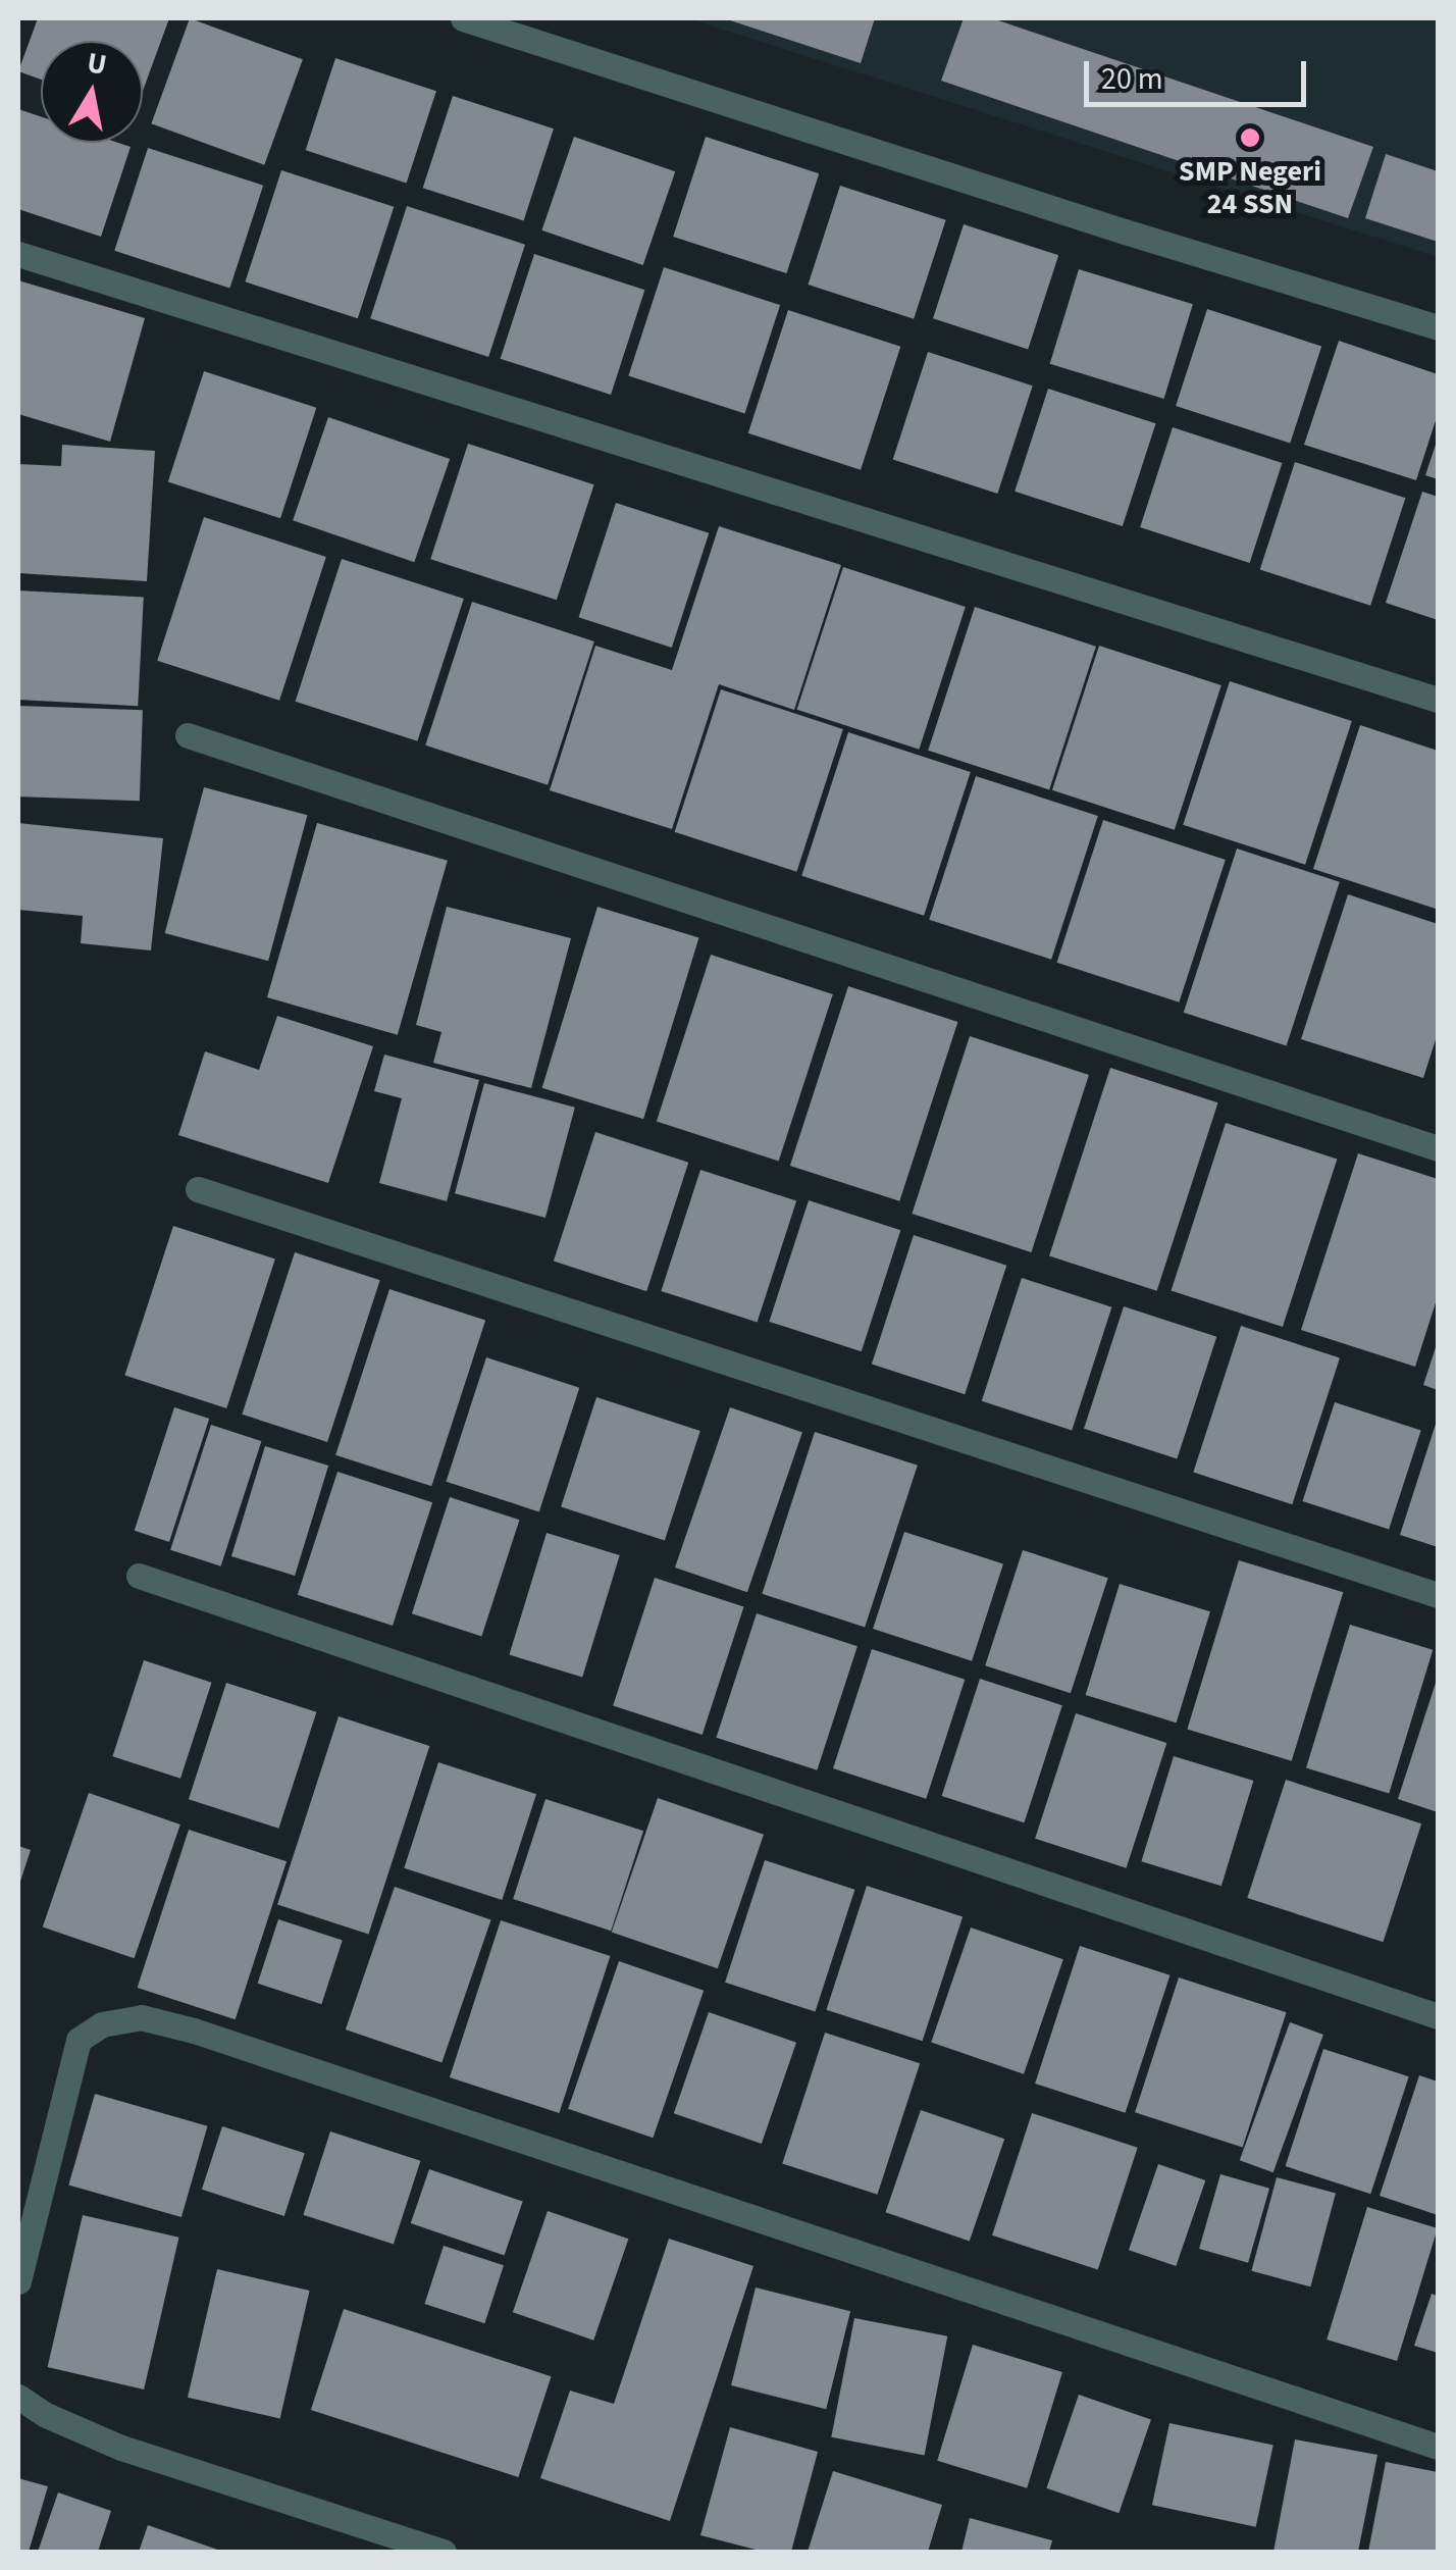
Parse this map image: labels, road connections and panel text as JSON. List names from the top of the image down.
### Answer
{
  "places": ["SMP Negeri 24 SSN"],
  "scale_bar": "20 m",
  "north": "top"
}
